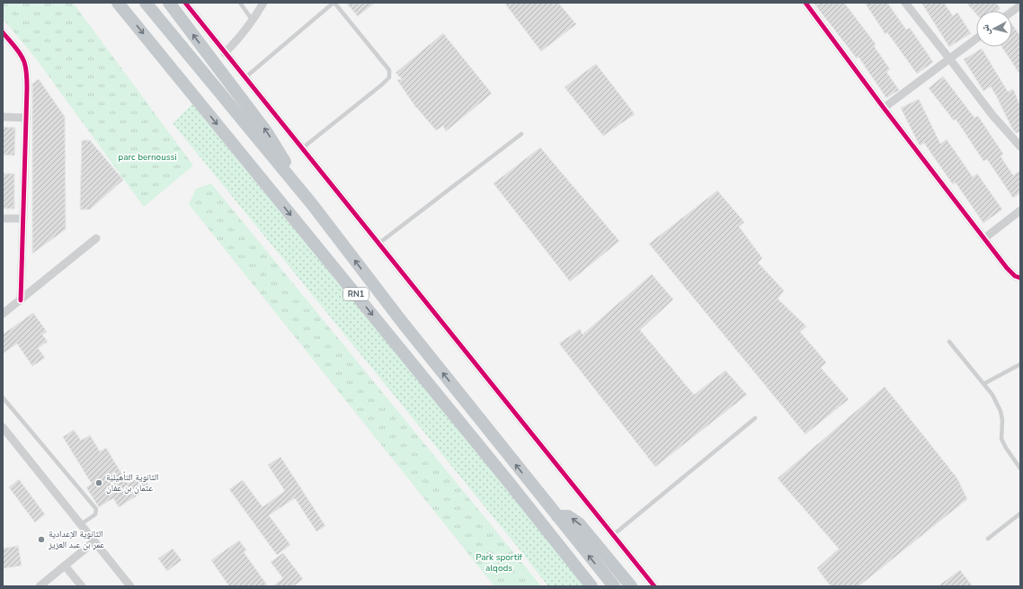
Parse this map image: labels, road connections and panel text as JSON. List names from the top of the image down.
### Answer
{
  "streets": {
    "highway": ["RN1"]
  },
  "parks": ["parc bernoussi", "Park sportif alqods"],
  "places": ["الثانوية التأهيلية عثمان بن عفان", "الثانوية الإعدادية عمر بن عبد العزيز"],
  "north": "left"
}
